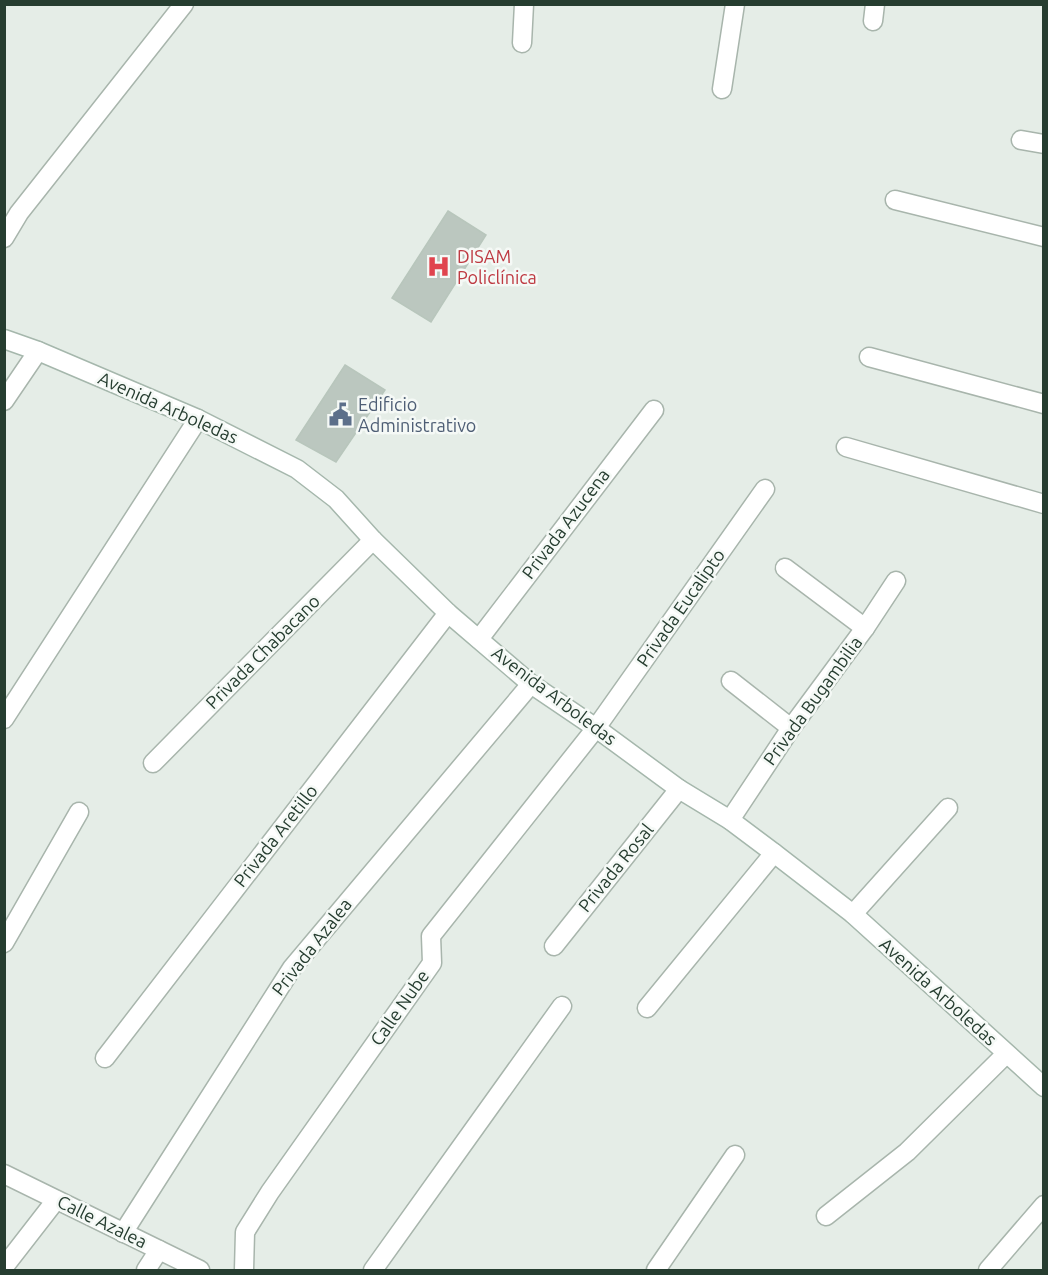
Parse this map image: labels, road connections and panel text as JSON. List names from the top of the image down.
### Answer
{
  "streets": {
    "street": [
      "Avenida Arboledas",
      "Privada Azucena",
      "Privada Eucalipto",
      "Privada Chabacano",
      "Privada Bugambilia",
      "Privada Aretillo",
      "Privada Rosal",
      "Privada Azalea",
      "Calle Nube",
      "Calle Azalea"
    ]
  },
  "crossings": [
    ["Avenida Arboledas", "Privada Azucena"],
    ["Avenida Arboledas", "Privada Eucalipto"],
    ["Avenida Arboledas", "Privada Chabacano"],
    ["Avenida Arboledas", "Privada Bugambilia"],
    ["Avenida Arboledas", "Privada Aretillo"],
    ["Avenida Arboledas", "Privada Rosal"],
    ["Avenida Arboledas", "Privada Azalea"],
    ["Avenida Arboledas", "Calle Nube"],
    ["Privada Eucalipto", "Calle Nube"],
    ["Privada Azalea", "Calle Azalea"]
  ],
  "places": {
    "hospital": ["DISAM Policlínica"],
    "public building": ["Edificio Administrativo"]
  }
}
